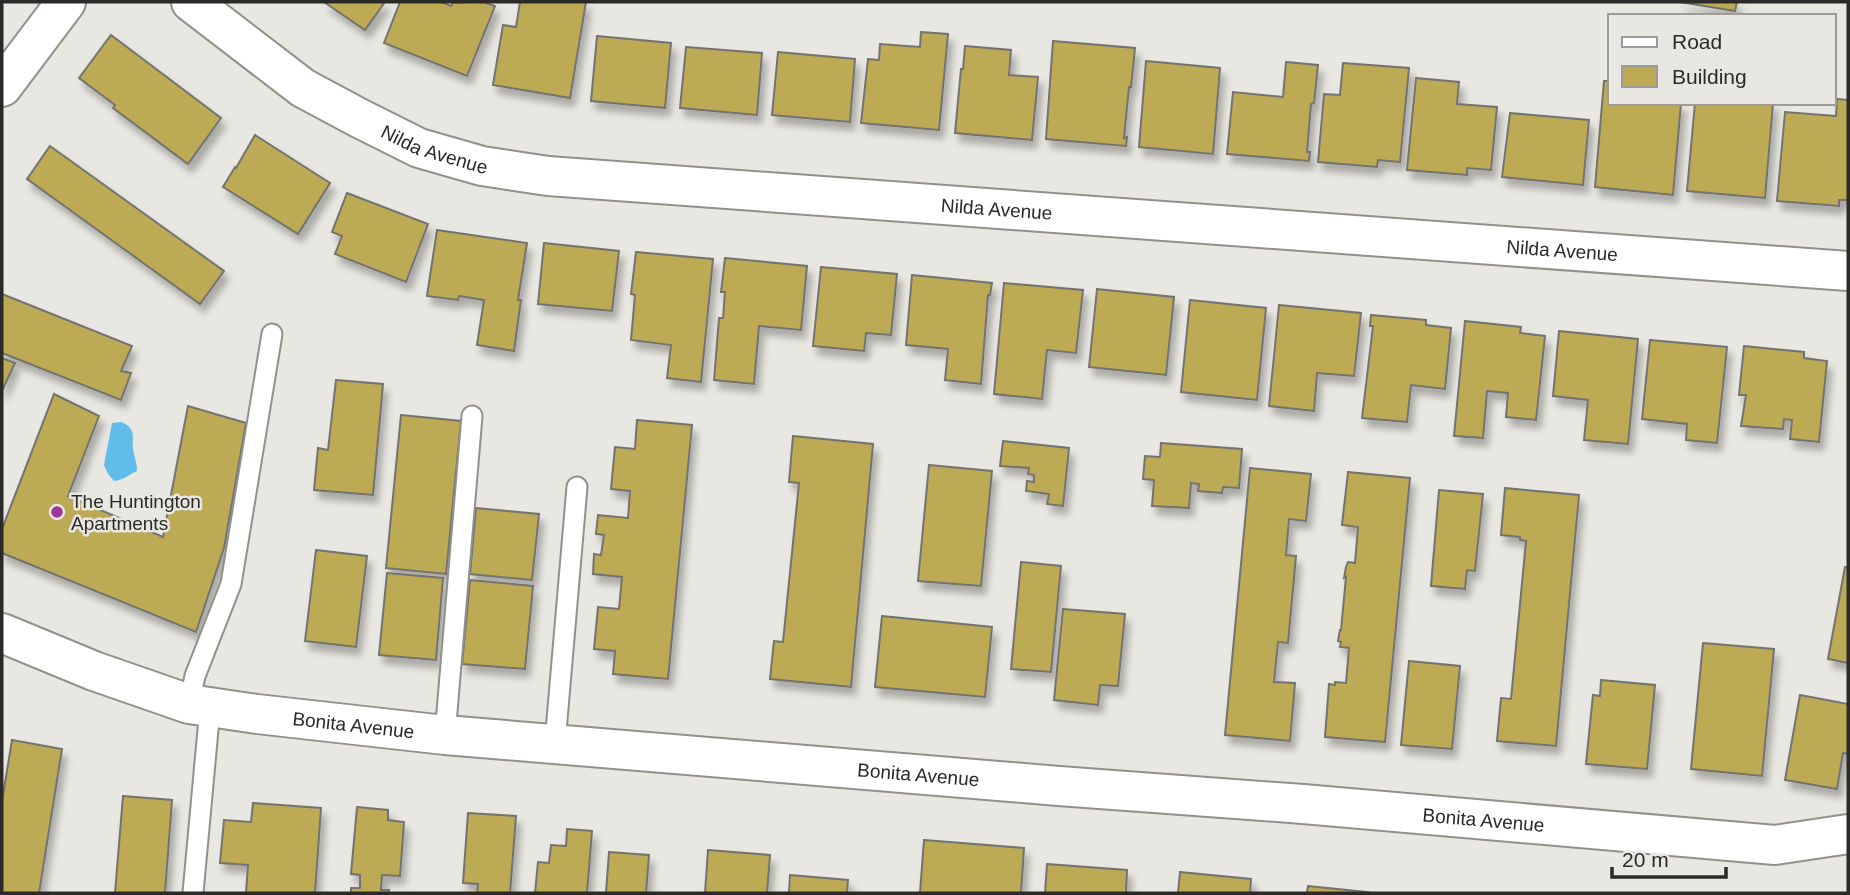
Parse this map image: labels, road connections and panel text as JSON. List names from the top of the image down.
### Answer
{
  "streets": {
    "street": ["Nilda Avenue", "Bonita Avenue"]
  },
  "places": ["The Huntington Apartments"],
  "legend": ["Road", "Building"],
  "scale_bar": "20 m"
}
